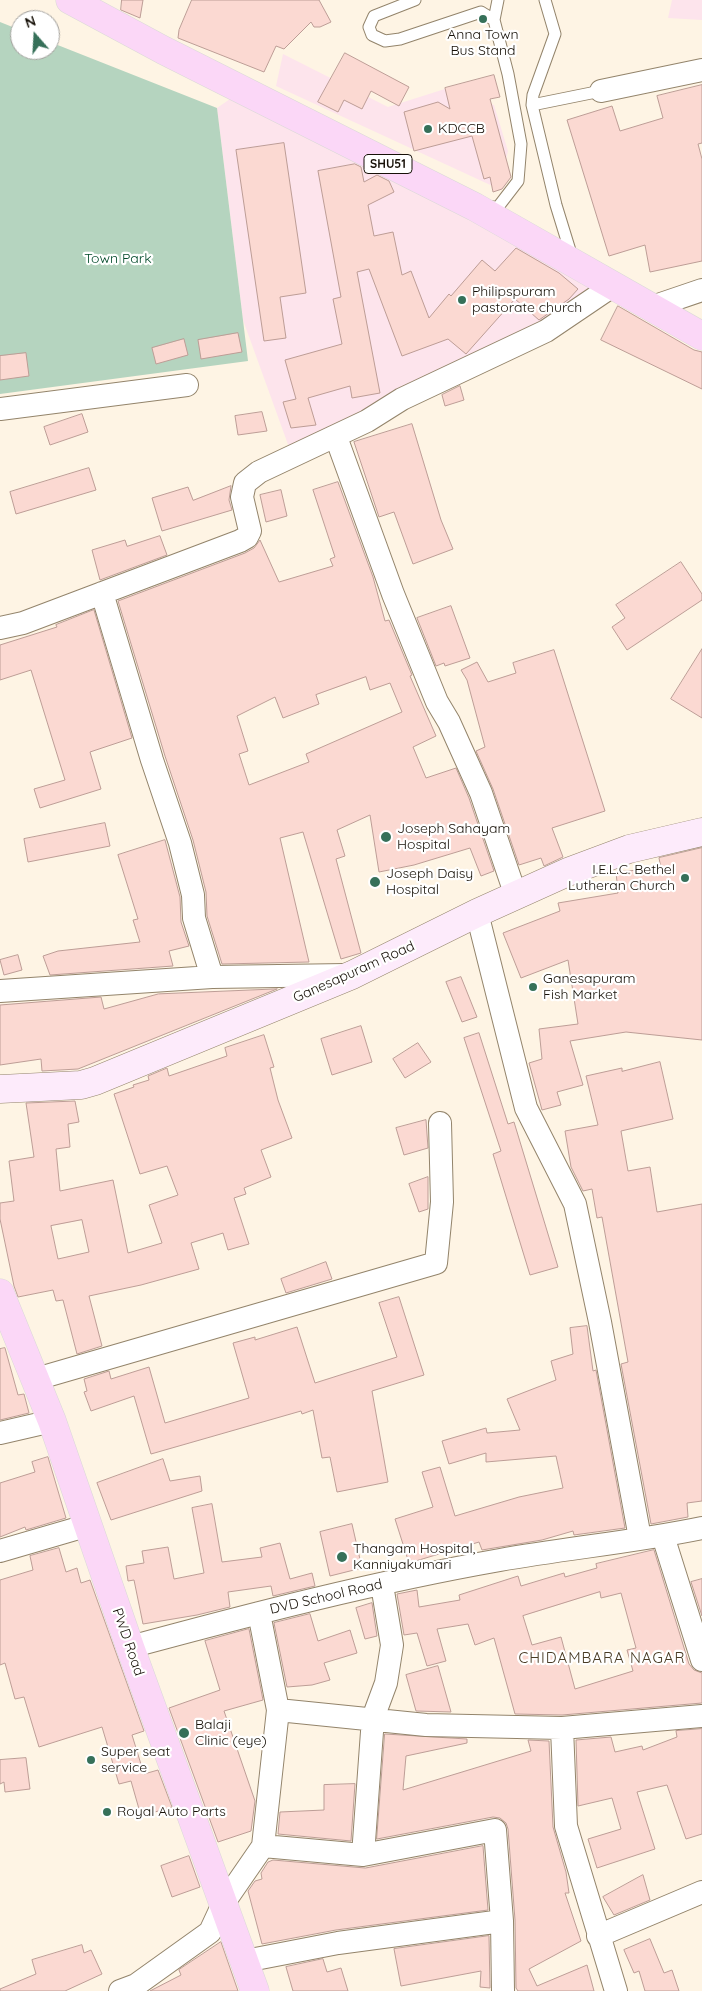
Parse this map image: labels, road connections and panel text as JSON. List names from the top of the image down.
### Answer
{
  "streets": {
    "main road": ["SHU51", "PWD Road"],
    "street": ["Ganesapuram Road", "DVD School Road"]
  },
  "crossings": [
    ["DVD School Road", "PWD Road"]
  ],
  "districts": ["CHIDAMBARA NAGAR"],
  "parks": ["Town Park"],
  "places": [
    "Anna Town Bus Stand",
    "KDCCB",
    "Philipspuram pastorate church",
    "Joseph Sahayam Hospital",
    "I.E.L.C. Bethel Lutheran Church",
    "Joseph Daisy Hospital",
    "Ganesapuram Fish Market",
    "Thangam Hospital, Kanniyakumari",
    "Balaji Clinic (eye)",
    "Super seat service",
    "Royal Auto Parts"
  ],
  "north": "top"
}
